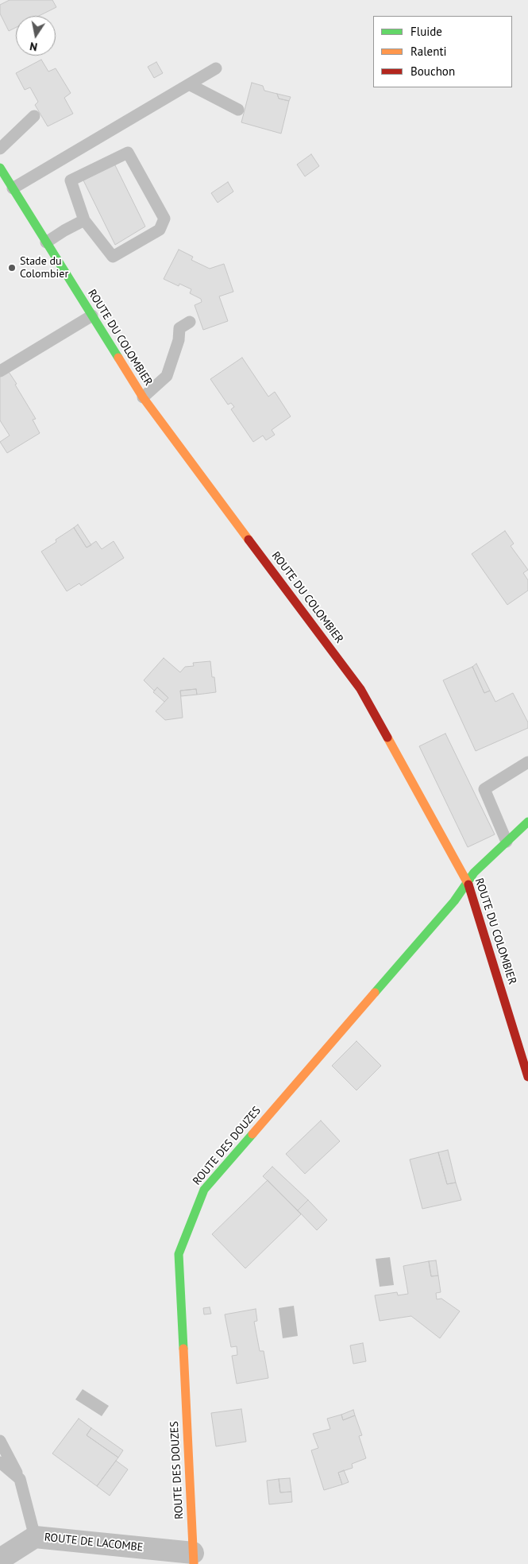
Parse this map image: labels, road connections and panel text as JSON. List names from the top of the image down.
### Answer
{
  "streets": {
    "street": ["ROUTE DU COLOMBIER", "ROUTE DES DOUZES", "ROUTE DE LACOMBE"]
  },
  "crossings": [
    ["ROUTE DU COLOMBIER", "ROUTE DES DOUZES"],
    ["ROUTE DES DOUZES", "ROUTE DE LACOMBE"]
  ],
  "places": ["Stade du Colombier"],
  "legend": ["Fluide", "Ralenti", "Bouchon"],
  "north": "bottom"
}
